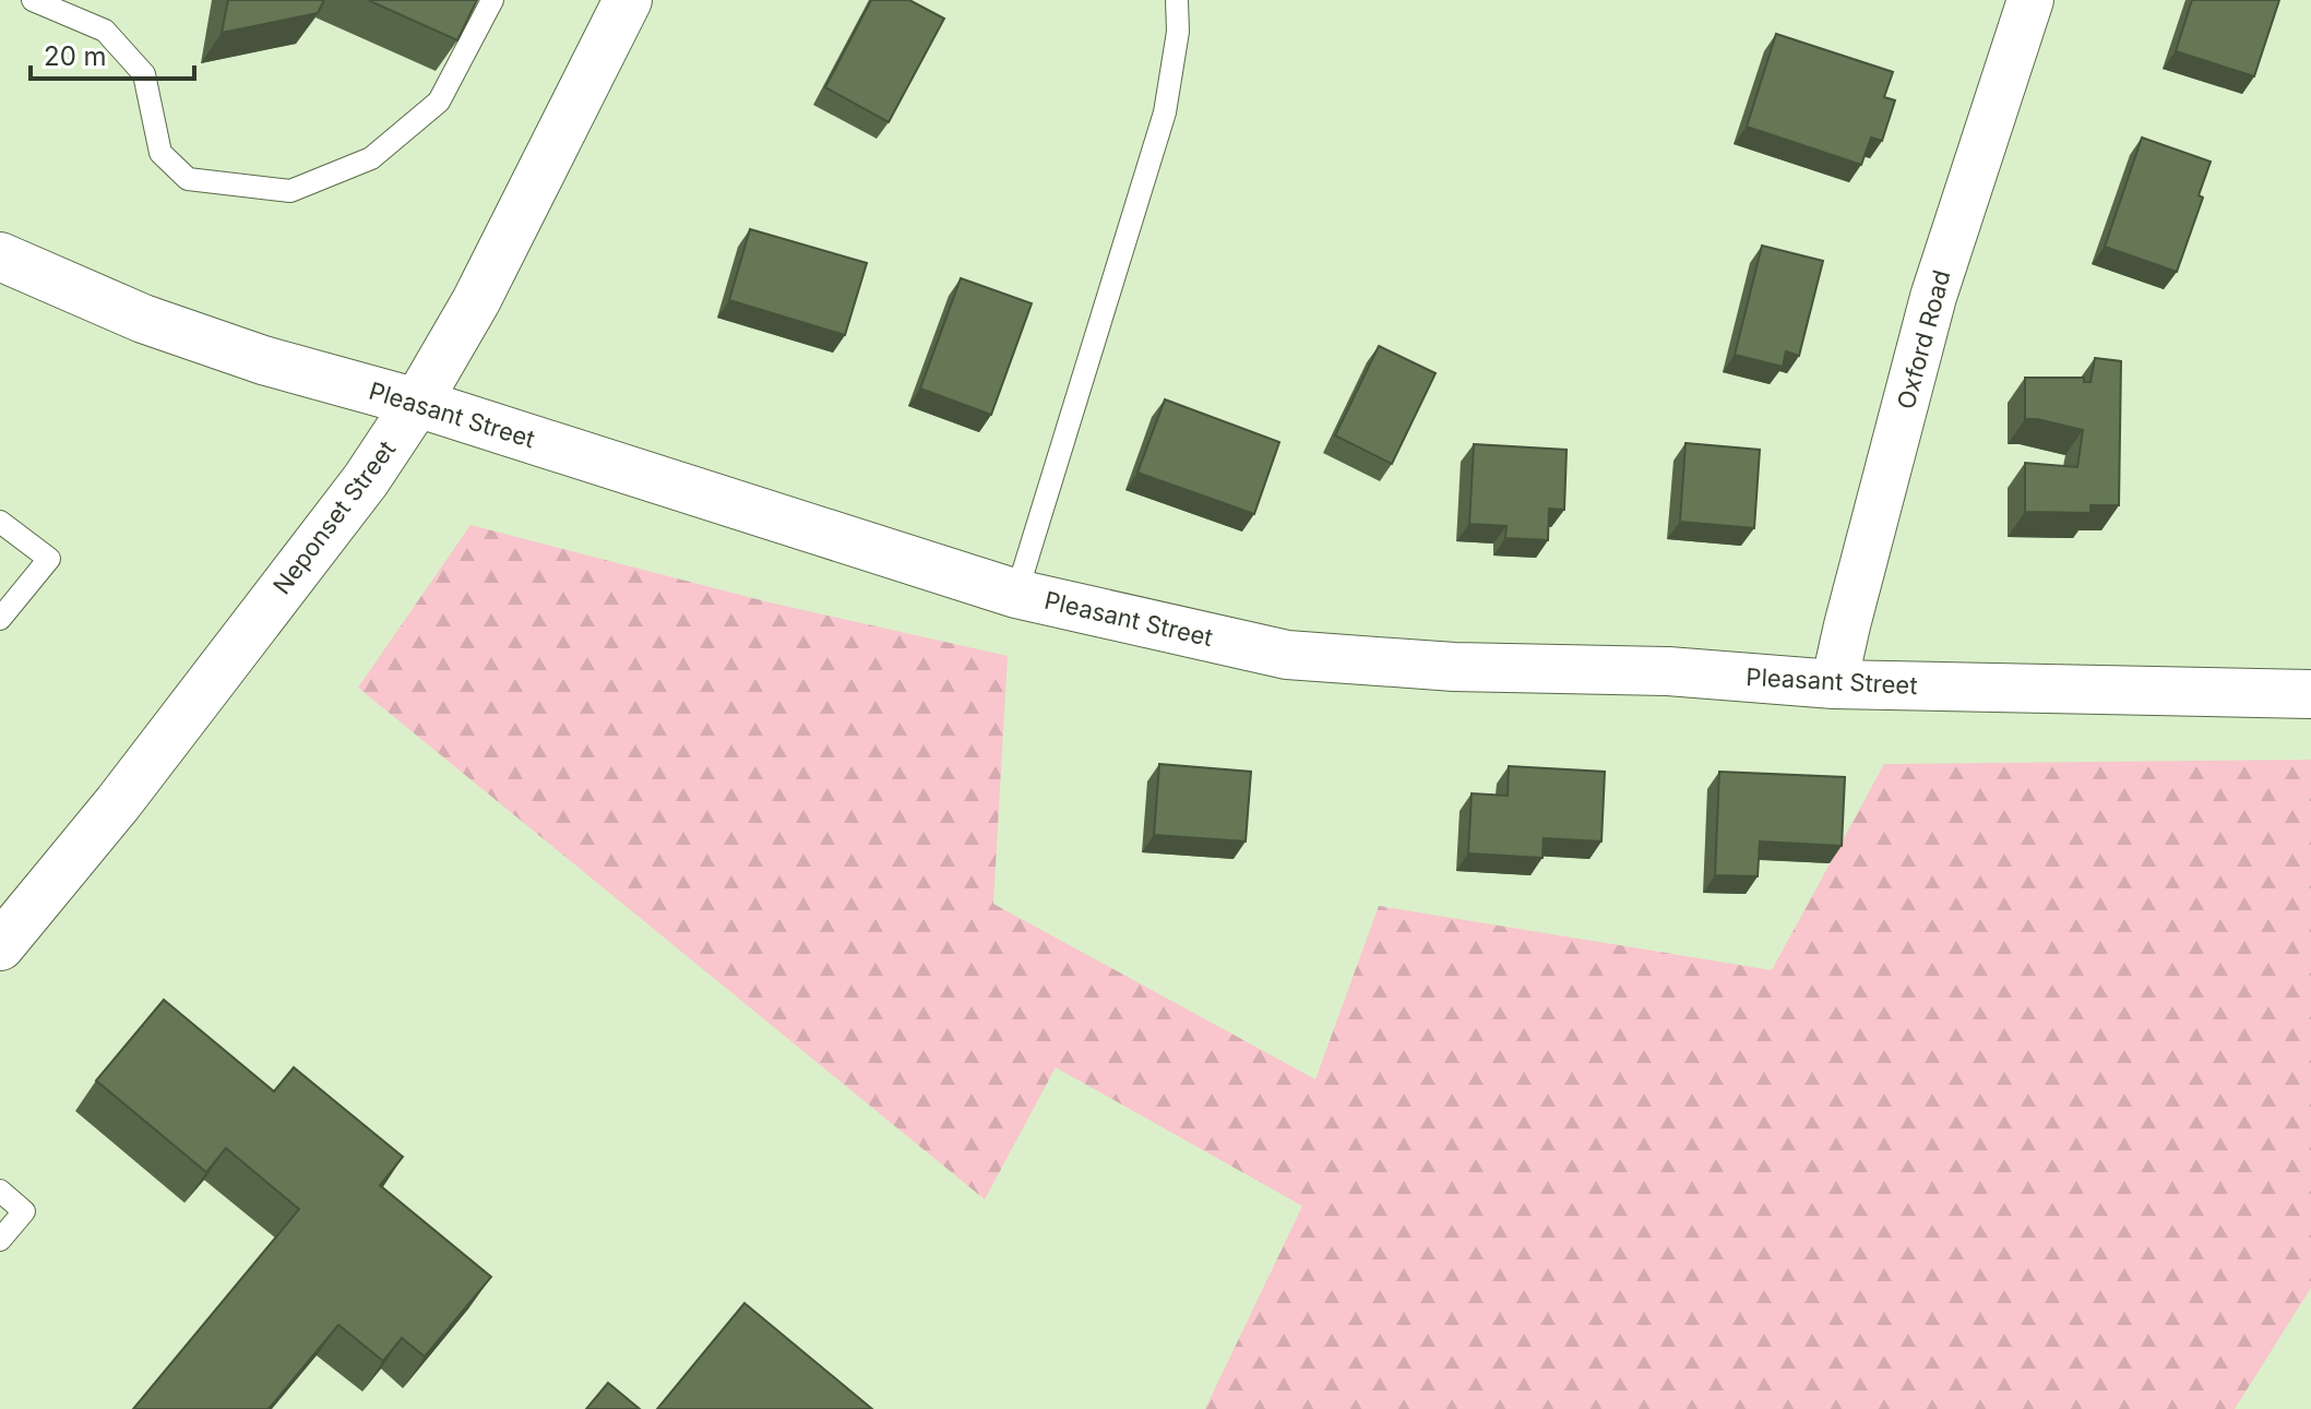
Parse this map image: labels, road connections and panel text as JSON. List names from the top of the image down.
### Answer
{
  "streets": {
    "street": ["Oxford Road", "Pleasant Street", "Neponset Street"]
  },
  "crossings": [
    ["Oxford Road", "Pleasant Street"],
    ["Pleasant Street", "Neponset Street"]
  ],
  "scale_bar": "20 m"
}
